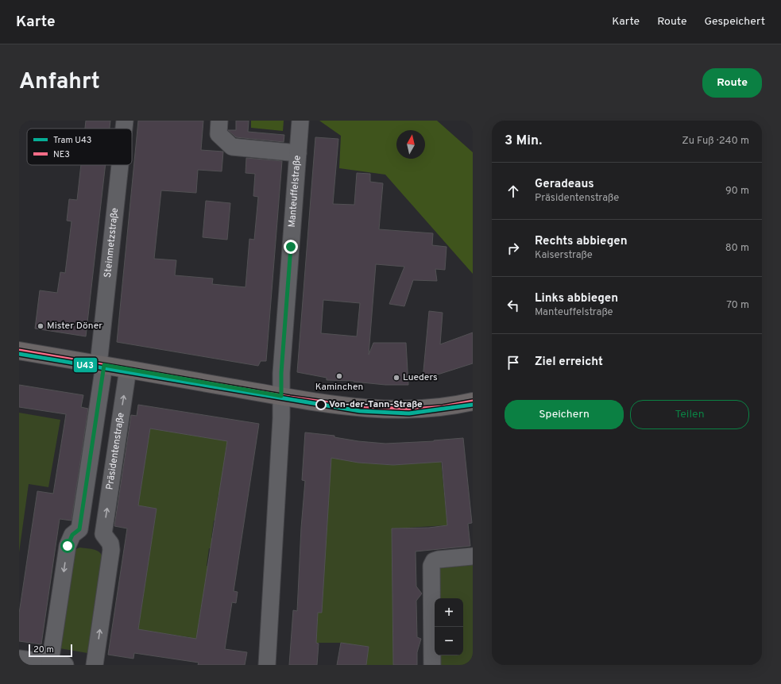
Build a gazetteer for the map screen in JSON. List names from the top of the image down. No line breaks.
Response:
{"streets":{"street":["Manteuffelstraße","Steinmetzstraße","Präsidentenstraße"]},"places":["Mister Döner","Kaminchen","Lueders","Von-der-Tann-Straße"],"lines":["transit line NE3","tram line U43"],"legend":["Tram U43","NE3"],"scale_bar":"20 m","north":"top","page":{"header":"Karte","nav":["Karte","Route","Gespeichert"],"title":"Anfahrt","buttons":["Route",["Speichern","Teilen"]],"heading":["3 Min.","Zu Fuß · 240 m"],"list":[["Geradeaus","Präsidentenstraße","90 m"],["Rechts abbiegen","Kaiserstraße","80 m"],["Links abbiegen","Manteuffelstraße","70 m"],"Ziel erreicht"],"map_buttons":["+","−"],"scale":"20 m"}}
